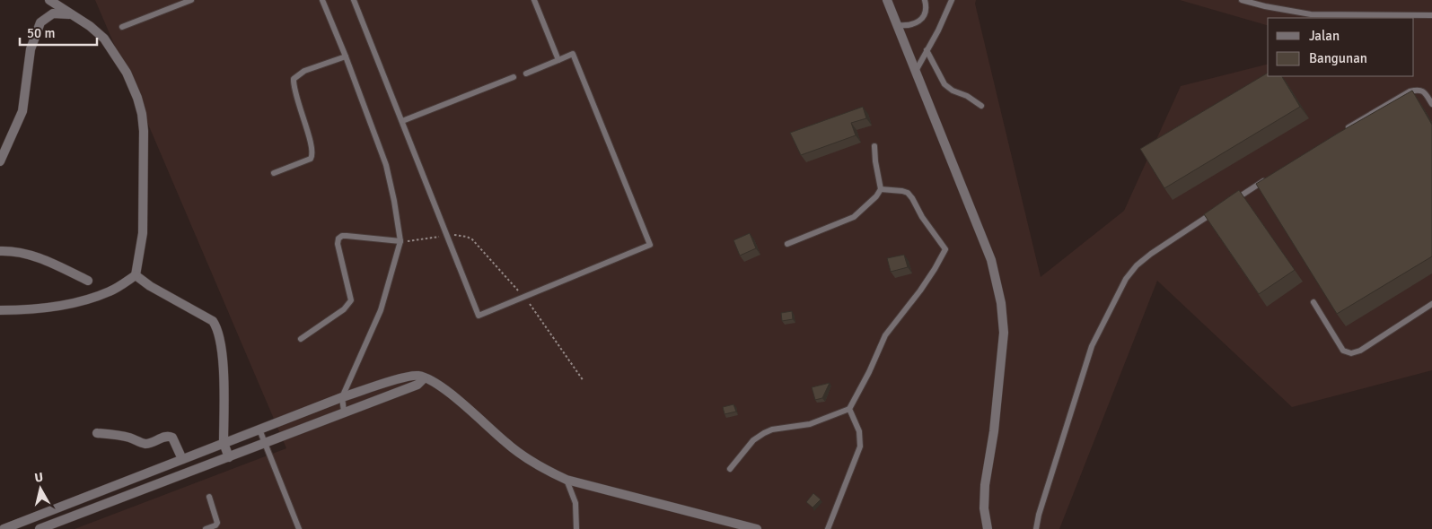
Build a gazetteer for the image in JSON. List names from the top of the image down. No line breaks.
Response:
{"legend":["Jalan","Bangunan"],"scale_bar":"50 m","north":"top"}
